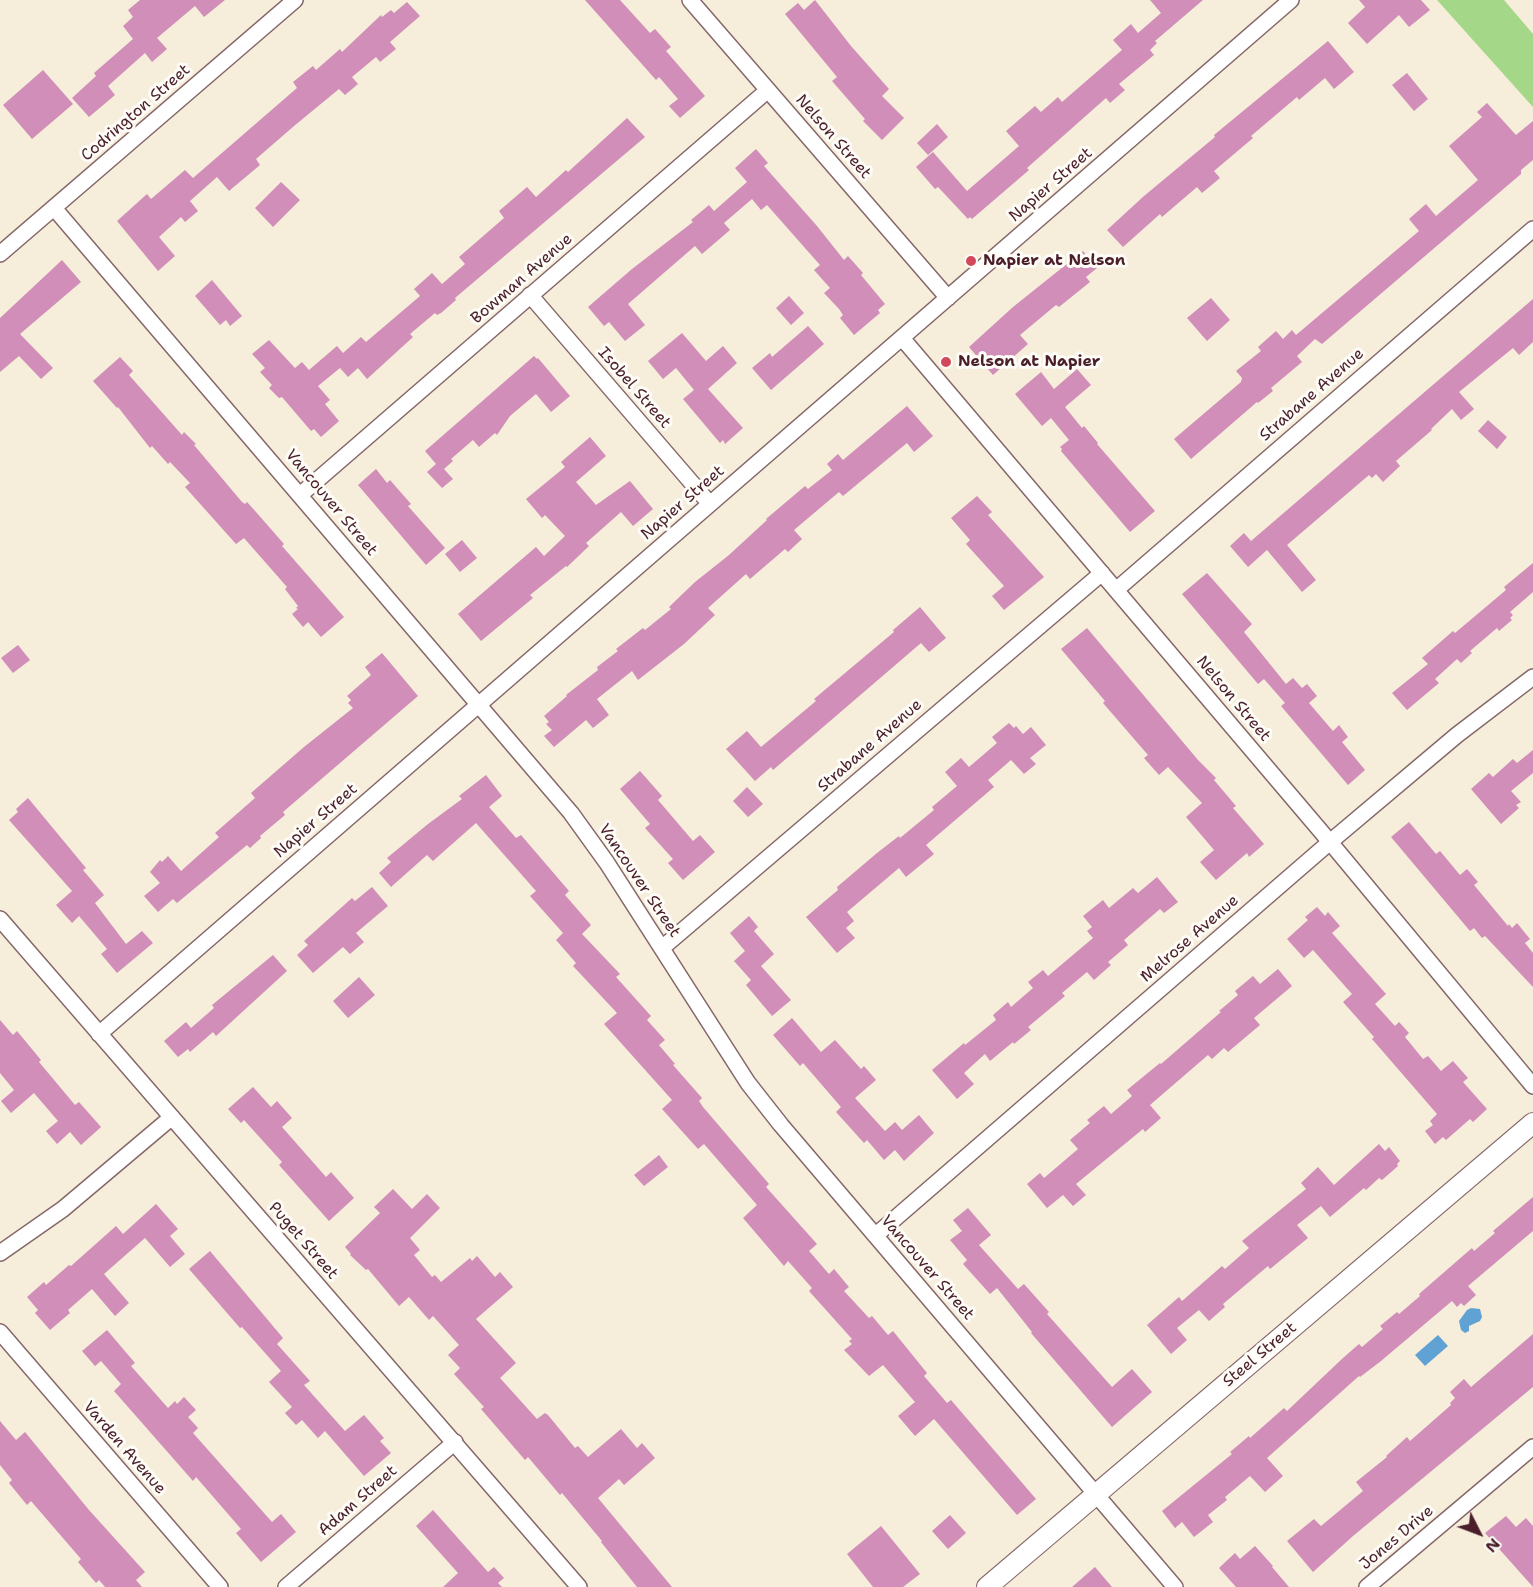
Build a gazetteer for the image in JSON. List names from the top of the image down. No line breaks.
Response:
{"streets":{"street":["Codrington Street","Nelson Street","Napier Street","Bowman Avenue","Isobel Street","Strabane Avenue","Vancouver Street","Melrose Avenue","Puget Street","Steel Street","Varden Avenue","Adam Street","Jones Drive"]},"crossings":[["Codrington Street","Vancouver Street"],["Nelson Street","Napier Street"],["Nelson Street","Bowman Avenue"],["Nelson Street","Strabane Avenue"],["Nelson Street","Melrose Avenue"],["Napier Street","Isobel Street"],["Napier Street","Vancouver Street"],["Napier Street","Puget Street"],["Bowman Avenue","Isobel Street"],["Bowman Avenue","Vancouver Street"],["Strabane Avenue","Vancouver Street"],["Vancouver Street","Melrose Avenue"],["Vancouver Street","Steel Street"],["Puget Street","Adam Street"]],"places":["Napier at Nelson","Nelson at Napier"],"north":"bottom right"}
